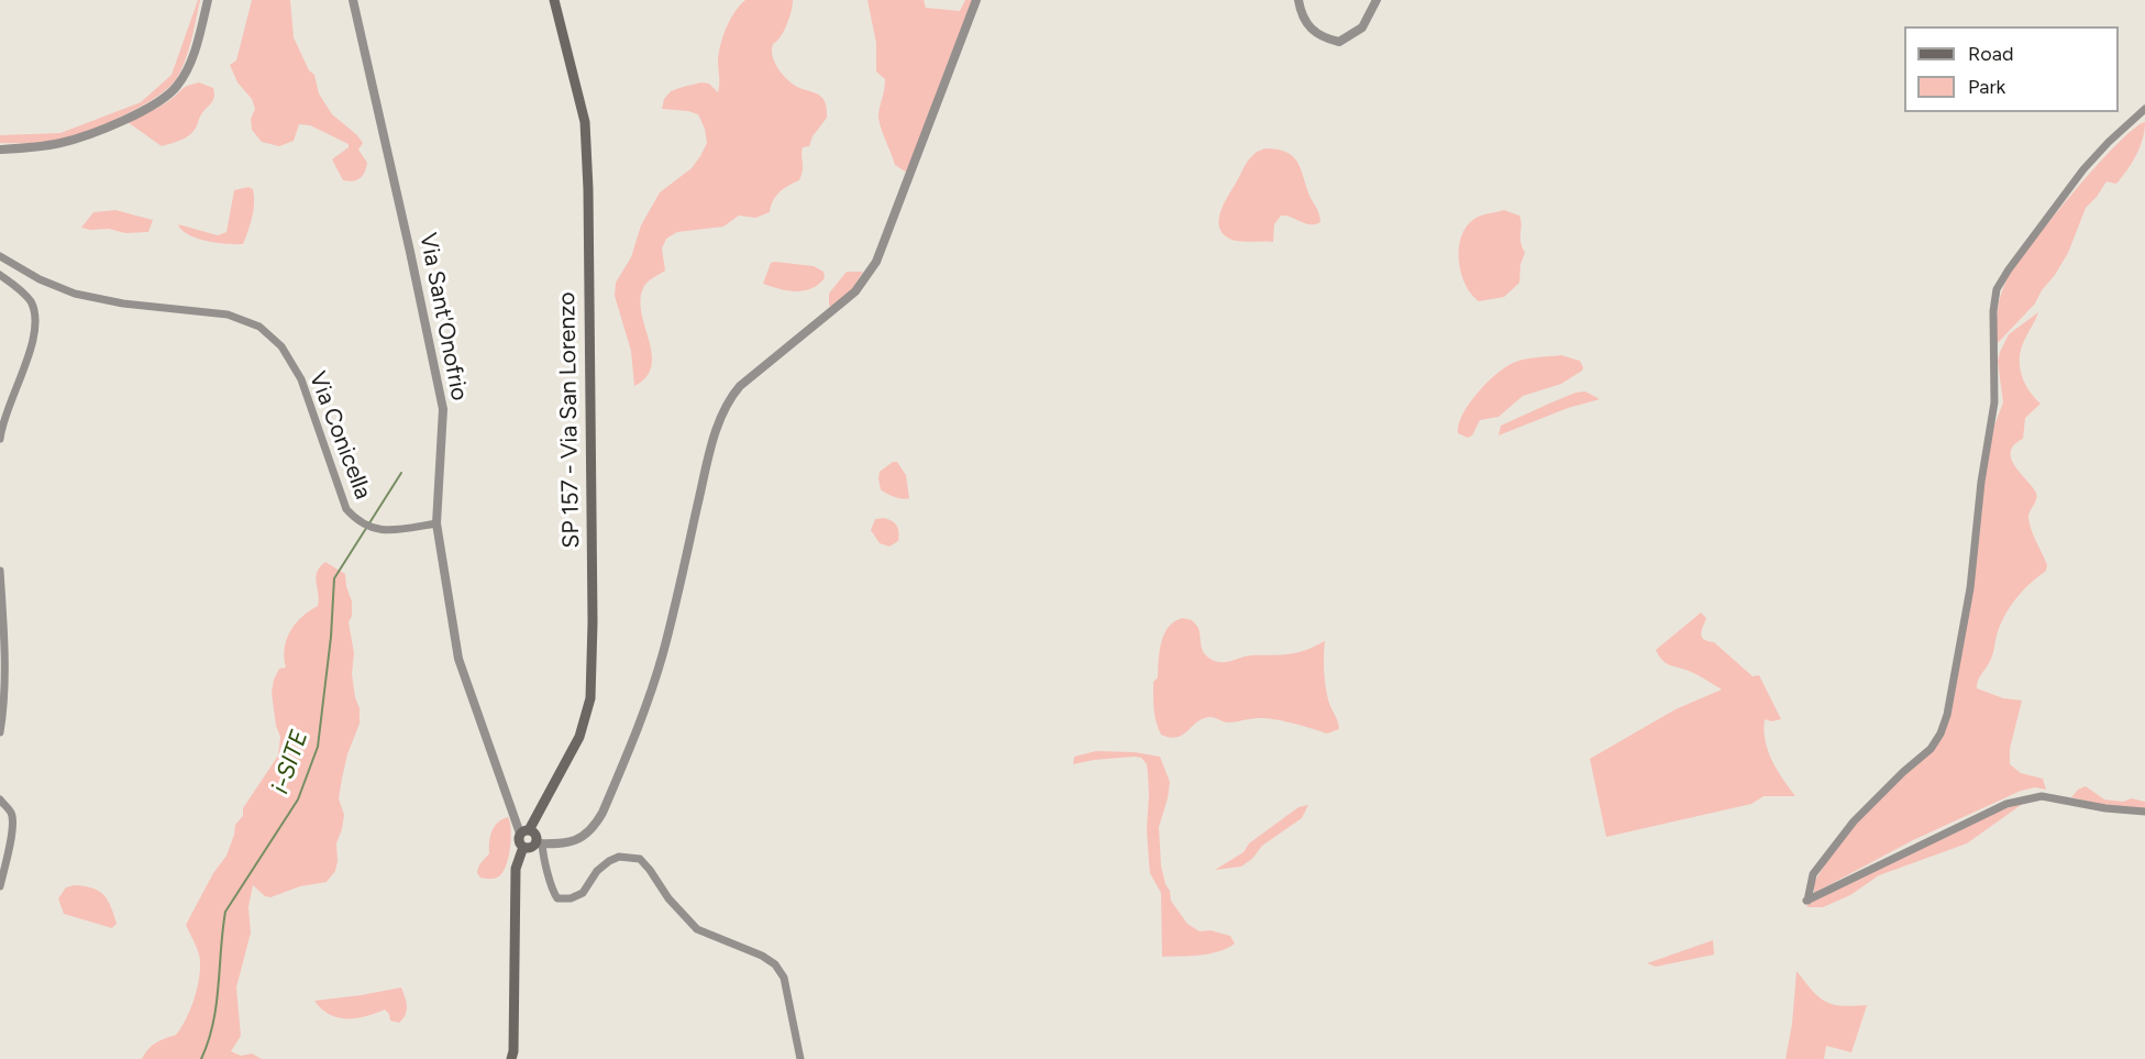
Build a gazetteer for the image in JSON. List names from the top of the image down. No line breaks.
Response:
{"streets":{"main road":["SP 157 - Via San Lorenzo"],"street":["Via Sant'Onofrio","Via Conicella"]},"crossings":[["Via Sant'Onofrio","SP 157 - Via San Lorenzo"],["Via Sant'Onofrio","Via Conicella"]],"water":["i-SITE"],"legend":["Road","Park"]}
